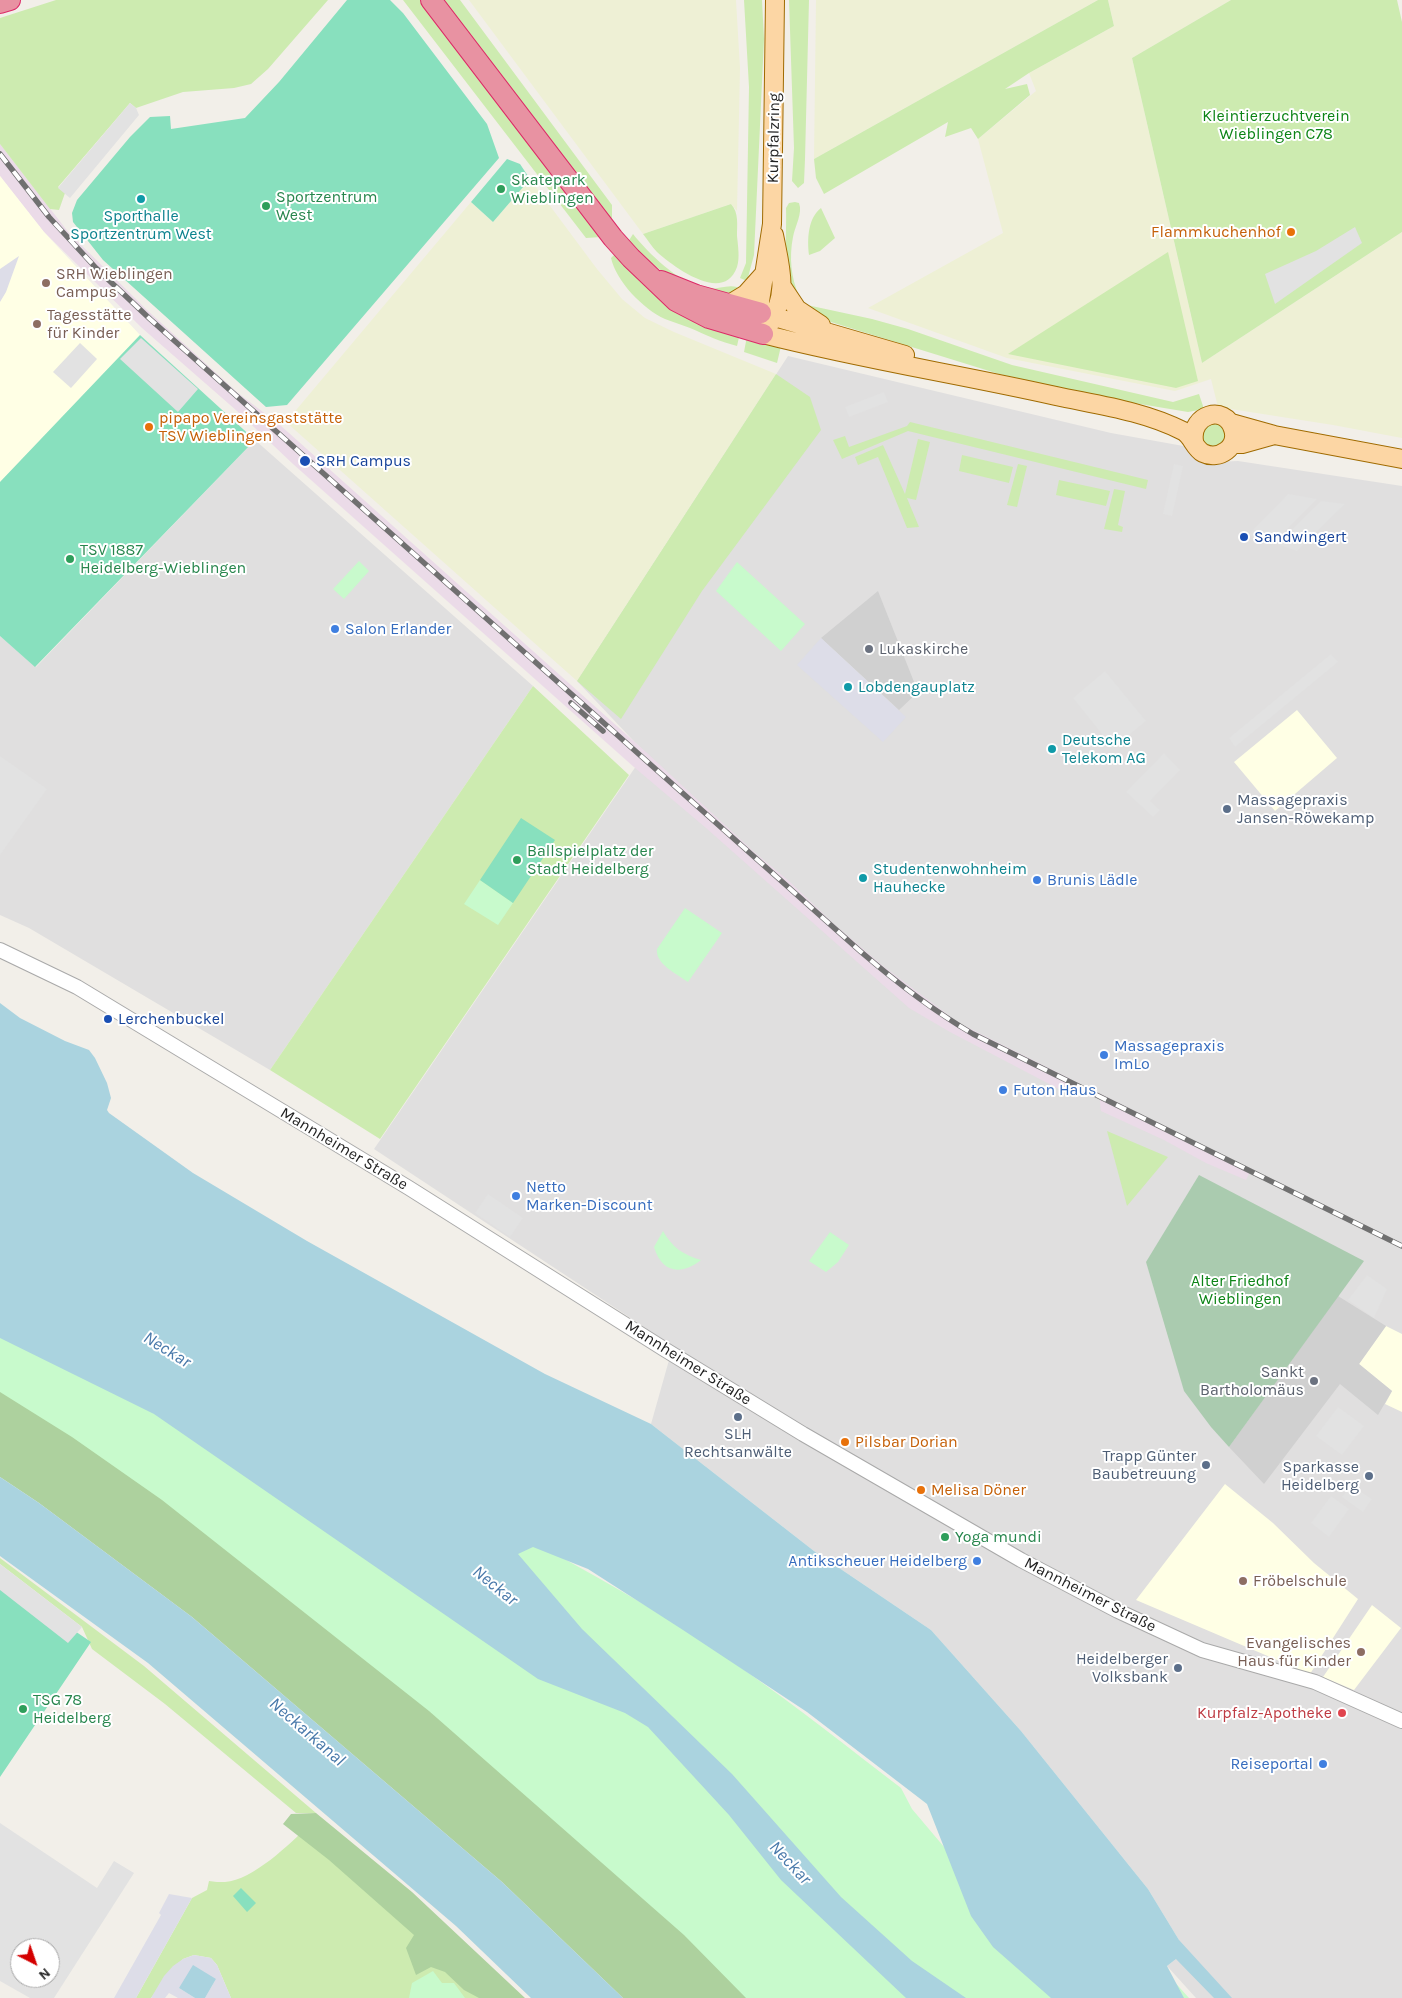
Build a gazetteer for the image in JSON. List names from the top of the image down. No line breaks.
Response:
{"streets":{"main road":["Kurpfalzring"],"street":["Mannheimer Straße"]},"water":["Neckar","Neckarkanal"],"parks":["Kleintierzuchtverein Wieblingen C78","Alter Friedhof Wieblingen"],"places":["Skatepark Wieblingen","Sporthalle Sportzentrum West","Sportzentrum West","Flammkuchenhof","SRH Wieblingen Campus","Tagesstätte für Kinder","pipapo Vereinsgaststätte TSV Wieblingen","SRH Campus","Sandwingert","TSV 1887 Heidelberg-Wieblingen","Salon Erlander","Lukaskirche","Lobdengauplatz","Deutsche Telekom AG","Massagepraxis Jansen-Röwekamp","Ballspielplatz der Stadt Heidelberg","Studentenwohnheim Hauhecke","Brunis Lädle","Lerchenbuckel","Massagepraxis ImLo","Futon Haus","Netto Marken-Discount","Sankt Bartholomäus","SLH Rechtsanwälte","Pilsbar Dorian","Trapp Günter Baubetreuung","Sparkasse Heidelberg","Melisa Döner","Yoga mundi","Antikscheuer Heidelberg","Fröbelschule","Evangelisches Haus für Kinder","Heidelberger Volksbank","TSG 78 Heidelberg","Kurpfalz-Apotheke","Reiseportal"],"north":"bottom right"}
